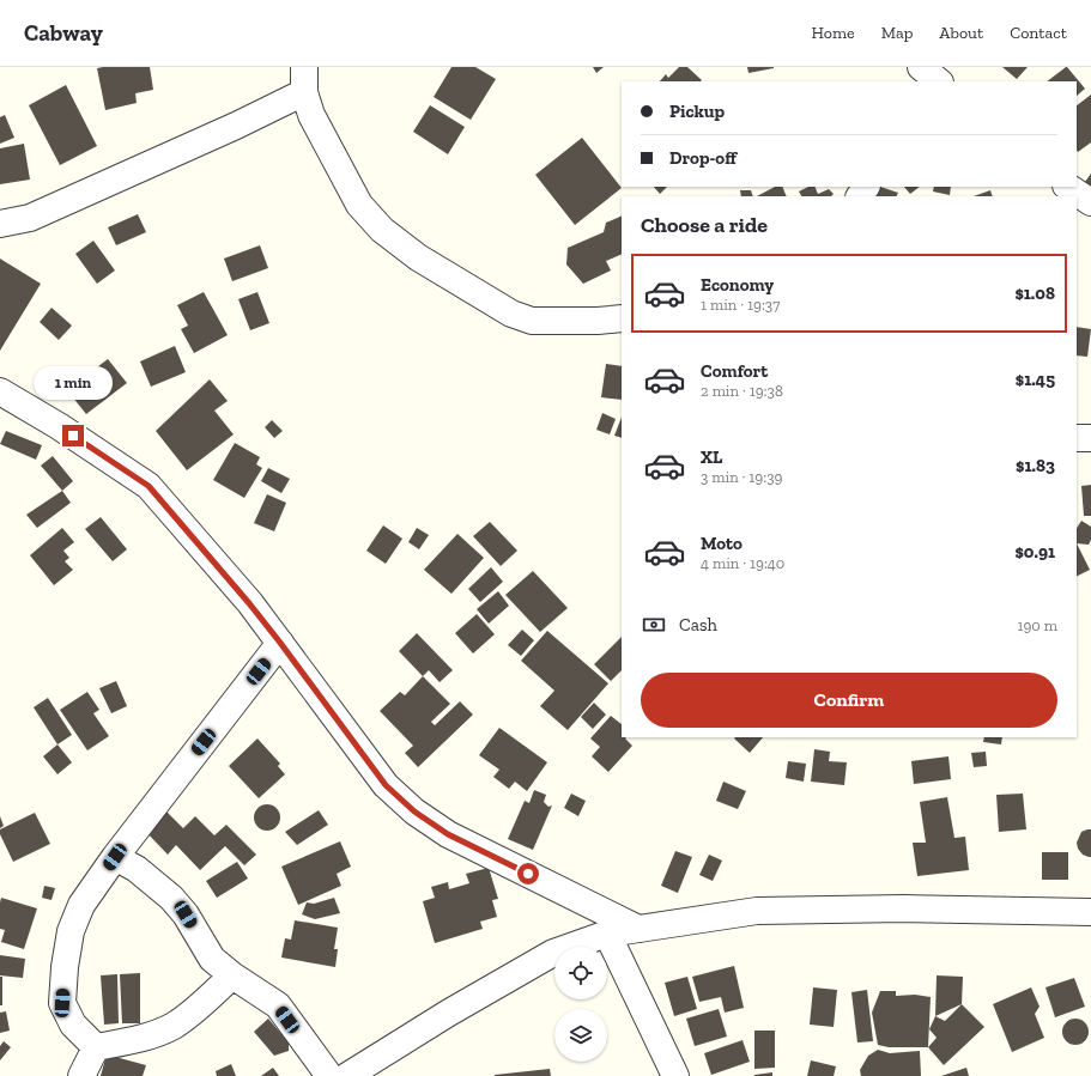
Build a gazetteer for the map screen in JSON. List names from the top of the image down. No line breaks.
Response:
{"page":{"header":"Cabway","nav":["Home","Map","About","Contact"],"banner":["Pickup","Drop-off"],"heading":"Choose a ride","list":[{"name":"Economy","note":"1 min · 19:37","value":"$1.08"},{"name":"Comfort","note":"2 min · 19:38","value":"$1.45"},{"name":"XL","note":"3 min · 19:39","value":"$1.83"},{"name":"Moto","note":"4 min · 19:40","value":"$0.91"}],"bubble":"1 min","pay":["Cash","190 m"],"buttons":"Confirm"}}
